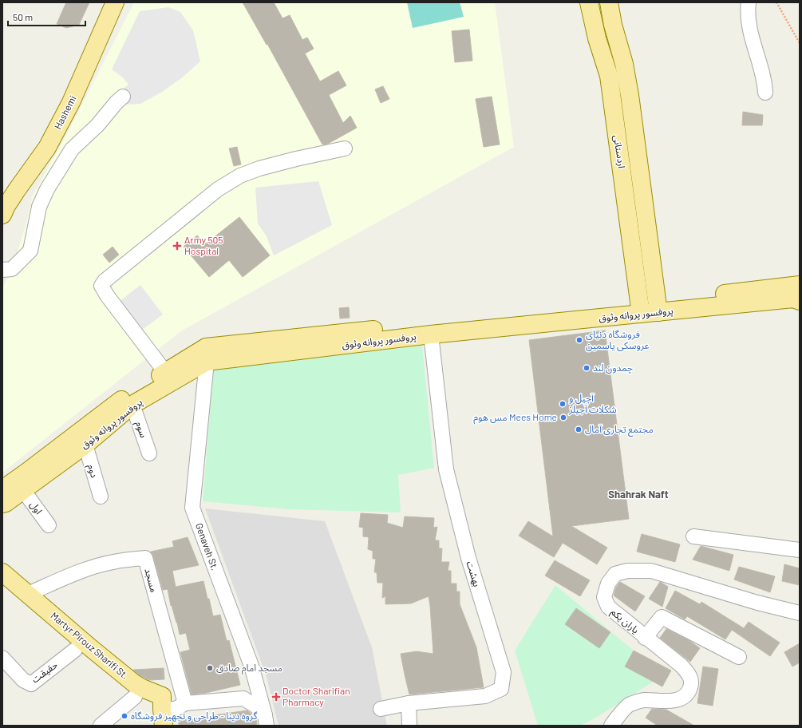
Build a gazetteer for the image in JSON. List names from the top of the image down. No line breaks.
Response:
{"streets":{"main road":["Hashemi","اردستانی","پروفسور پروانه وثوق","Martyr Pirouz Sharifi St."],"street":["سوم","دوم","اول","Genaveh St.","بهشت","مسجد","یاران یکم","حقیقت"]},"crossings":[["اردستانی","پروفسور پروانه وثوق"],["پروفسور پروانه وثوق","سوم"],["پروفسور پروانه وثوق","دوم"],["پروفسور پروانه وثوق","اول"],["پروفسور پروانه وثوق","Genaveh St."],["پروفسور پروانه وثوق","بهشت"],["مسجد","Martyr Pirouz Sharifi St."],["Martyr Pirouz Sharifi St.","حقیقت"]],"districts":["Shahrak Naft"],"places":{"health":["Army 505 Hospital","Doctor Sharifian Pharmacy"],"other":["فروشگاه دنیای عروسکی یاسمین","چمدون لند","آجیل و شکلات آجیلز","مس هوم Mees Home","مجتمع تجاری آمال","مسجد امام صادق","گروه دینا - طراحی و تجهیز فروشگاه"]},"scale_bar":"50 m"}
